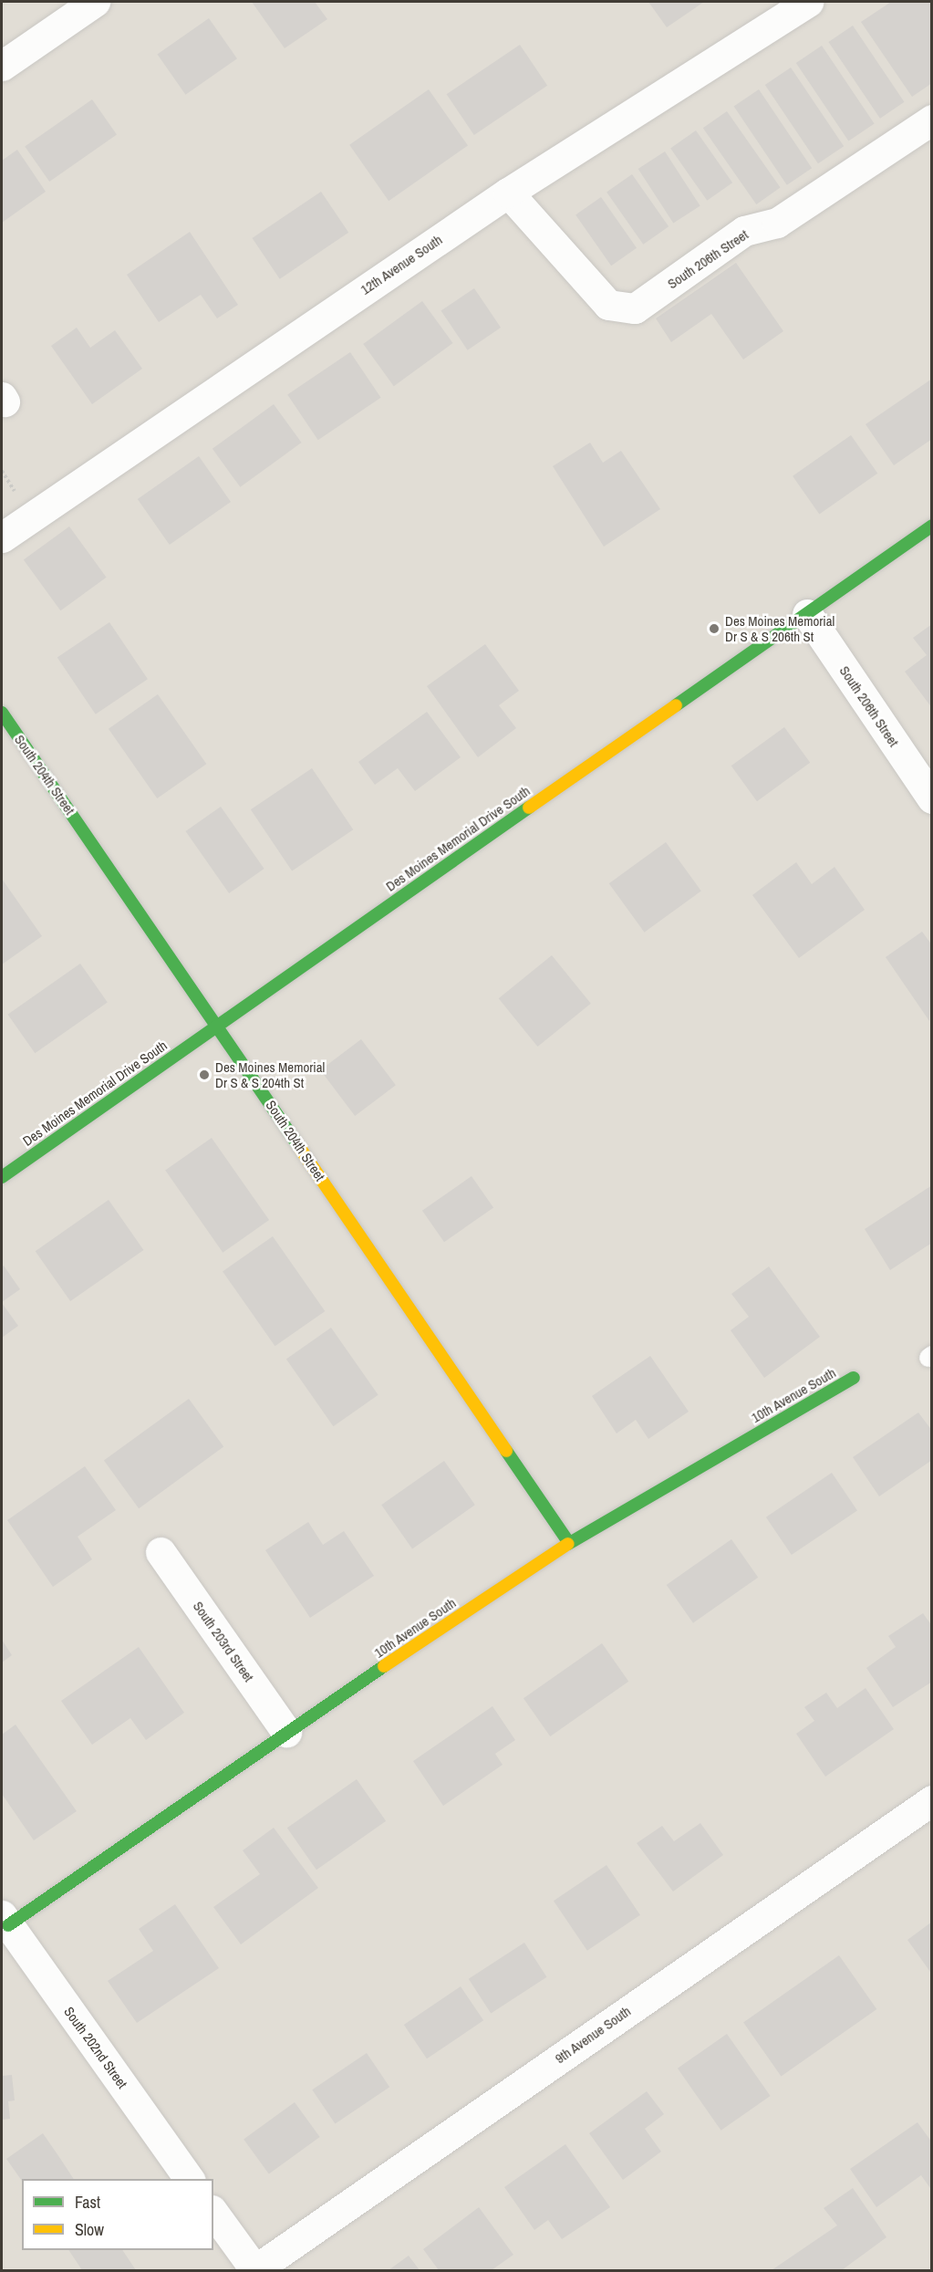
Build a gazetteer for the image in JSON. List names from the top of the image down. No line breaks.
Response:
{"streets":{"street":["South 206th Street","12th Avenue South","South 204th Street","Des Moines Memorial Drive South","10th Avenue South","South 203rd Street","9th Avenue South","South 202nd Street"]},"crossings":[["South 206th Street","12th Avenue South"],["South 206th Street","Des Moines Memorial Drive South"],["South 204th Street","Des Moines Memorial Drive South"],["South 204th Street","10th Avenue South"],["10th Avenue South","South 203rd Street"],["10th Avenue South","South 202nd Street"]],"places":["Des Moines Memorial Dr S & S 206th St","Des Moines Memorial Dr S & S 204th St"],"legend":["Fast","Slow"]}
